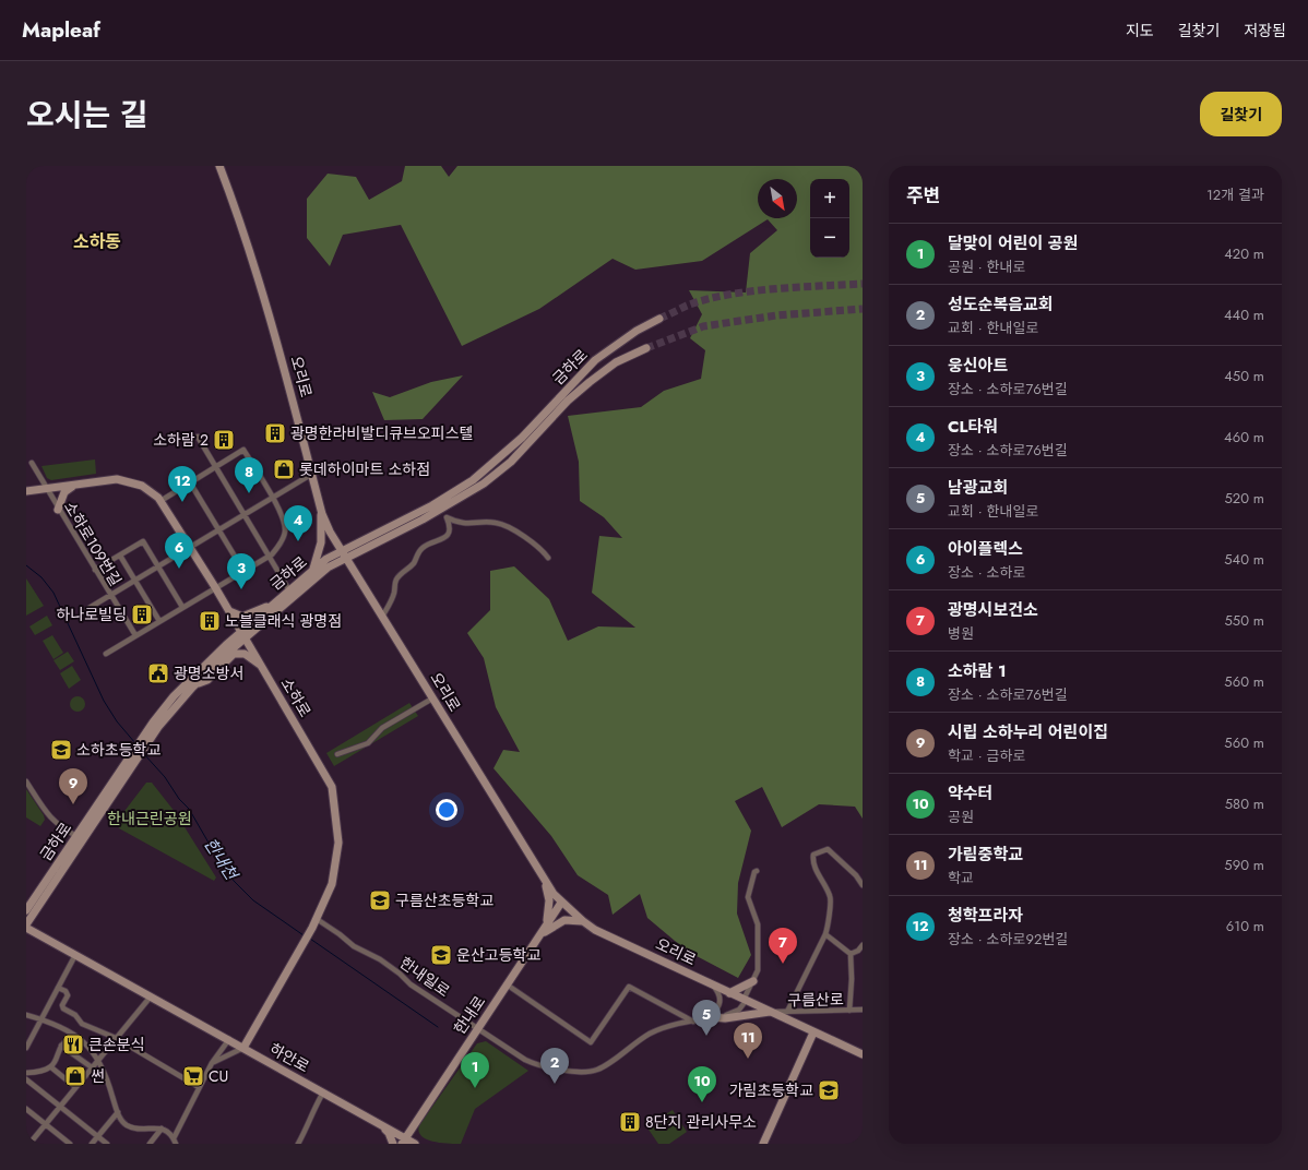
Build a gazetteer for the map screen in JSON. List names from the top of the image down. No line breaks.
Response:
{"streets":{"main road":["금하로","오리로","소하로","한내로","하안로"],"street":["소하로109번길","한내일로","구름산로"]},"crossings":[["금하로","오리로"],["금하로","소하로"],["금하로","하안로"],["오리로","한내일로"],["오리로","구름산로"],["오리로","한내로"],["소하로109번길","소하로"],["소하로","한내일로"],["소하로","하안로"],["한내일로","한내로"],["한내로","하안로"]],"districts":["소하동"],"water":["한내천"],"parks":["한내근린공원"],"places":{"building":["광명한라비발디큐브오피스텔","소하람 2","하나로빌딩","노블클래식 광명점","8단지 관리사무소"],"shop":["롯데하이마트 소하점","썬"],"public building":["광명소방서"],"school or university":["소하초등학교","구름산초등학교","운산고등학교","가림초등학교"],"restaurant":["큰손분식"],"supermarket":["CU"]},"north":"bottom right","page":{"header":"Mapleaf","nav":["지도","길찾기","저장됨"],"title":"오시는 길","buttons":"길찾기","heading":["주변","12개 결과"],"map_buttons":["+","−"],"list":[{"mark":"1","name":"달맞이 어린이 공원","note":"공원 · 한내로","value":"420 m"},{"mark":"2","name":"성도순복음교회","note":"교회 · 한내일로","value":"440 m"},{"mark":"3","name":"웅신아트","note":"장소 · 소하로76번길","value":"450 m"},{"mark":"4","name":"CL타워","note":"장소 · 소하로76번길","value":"460 m"},{"mark":"5","name":"남광교회","note":"교회 · 한내일로","value":"520 m"},{"mark":"6","name":"아이플렉스","note":"장소 · 소하로","value":"540 m"},{"mark":"7","name":"광명시보건소","note":"병원","value":"550 m"},{"mark":"8","name":"소하람 1","note":"장소 · 소하로76번길","value":"560 m"},{"mark":"9","name":"시립 소하누리 어린이집","note":"학교 · 금하로","value":"560 m"},{"mark":"10","name":"약수터","note":"공원","value":"580 m"},{"mark":"11","name":"가림중학교","note":"학교","value":"590 m"},{"mark":"12","name":"청학프라자","note":"장소 · 소하로92번길","value":"610 m"}],"pins":["8","12","4","6","3","9","7","5","11","2","1","10"]}}
